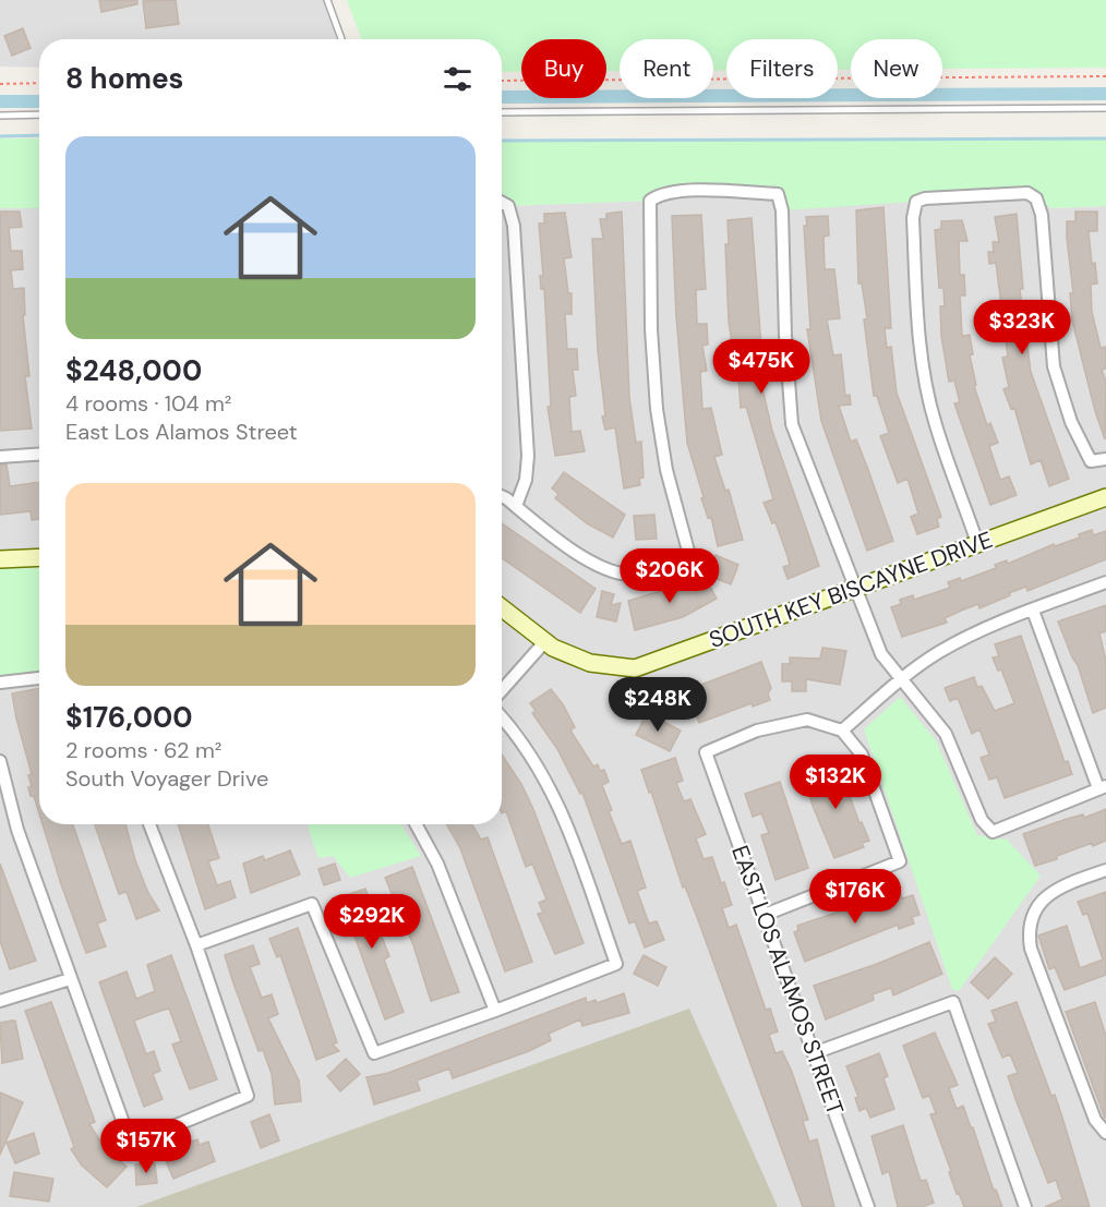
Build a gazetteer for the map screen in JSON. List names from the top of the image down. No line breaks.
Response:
{"streets":{"street":["SOUTH KEY BISCAYNE DRIVE","EAST LOS ALAMOS STREET"]},"page":{"chip":["Buy","Rent","Filters","New"],"heading":"8 homes","list":[{"name":"$248,000","note":"4 rooms · 104 m² · East Los Alamos Street"},{"name":"$176,000","note":"2 rooms · 62 m² · South Voyager Drive"}],"price":["$323K","$475K","$206K","$248K","$132K","$176K","$292K","$157K"]}}
